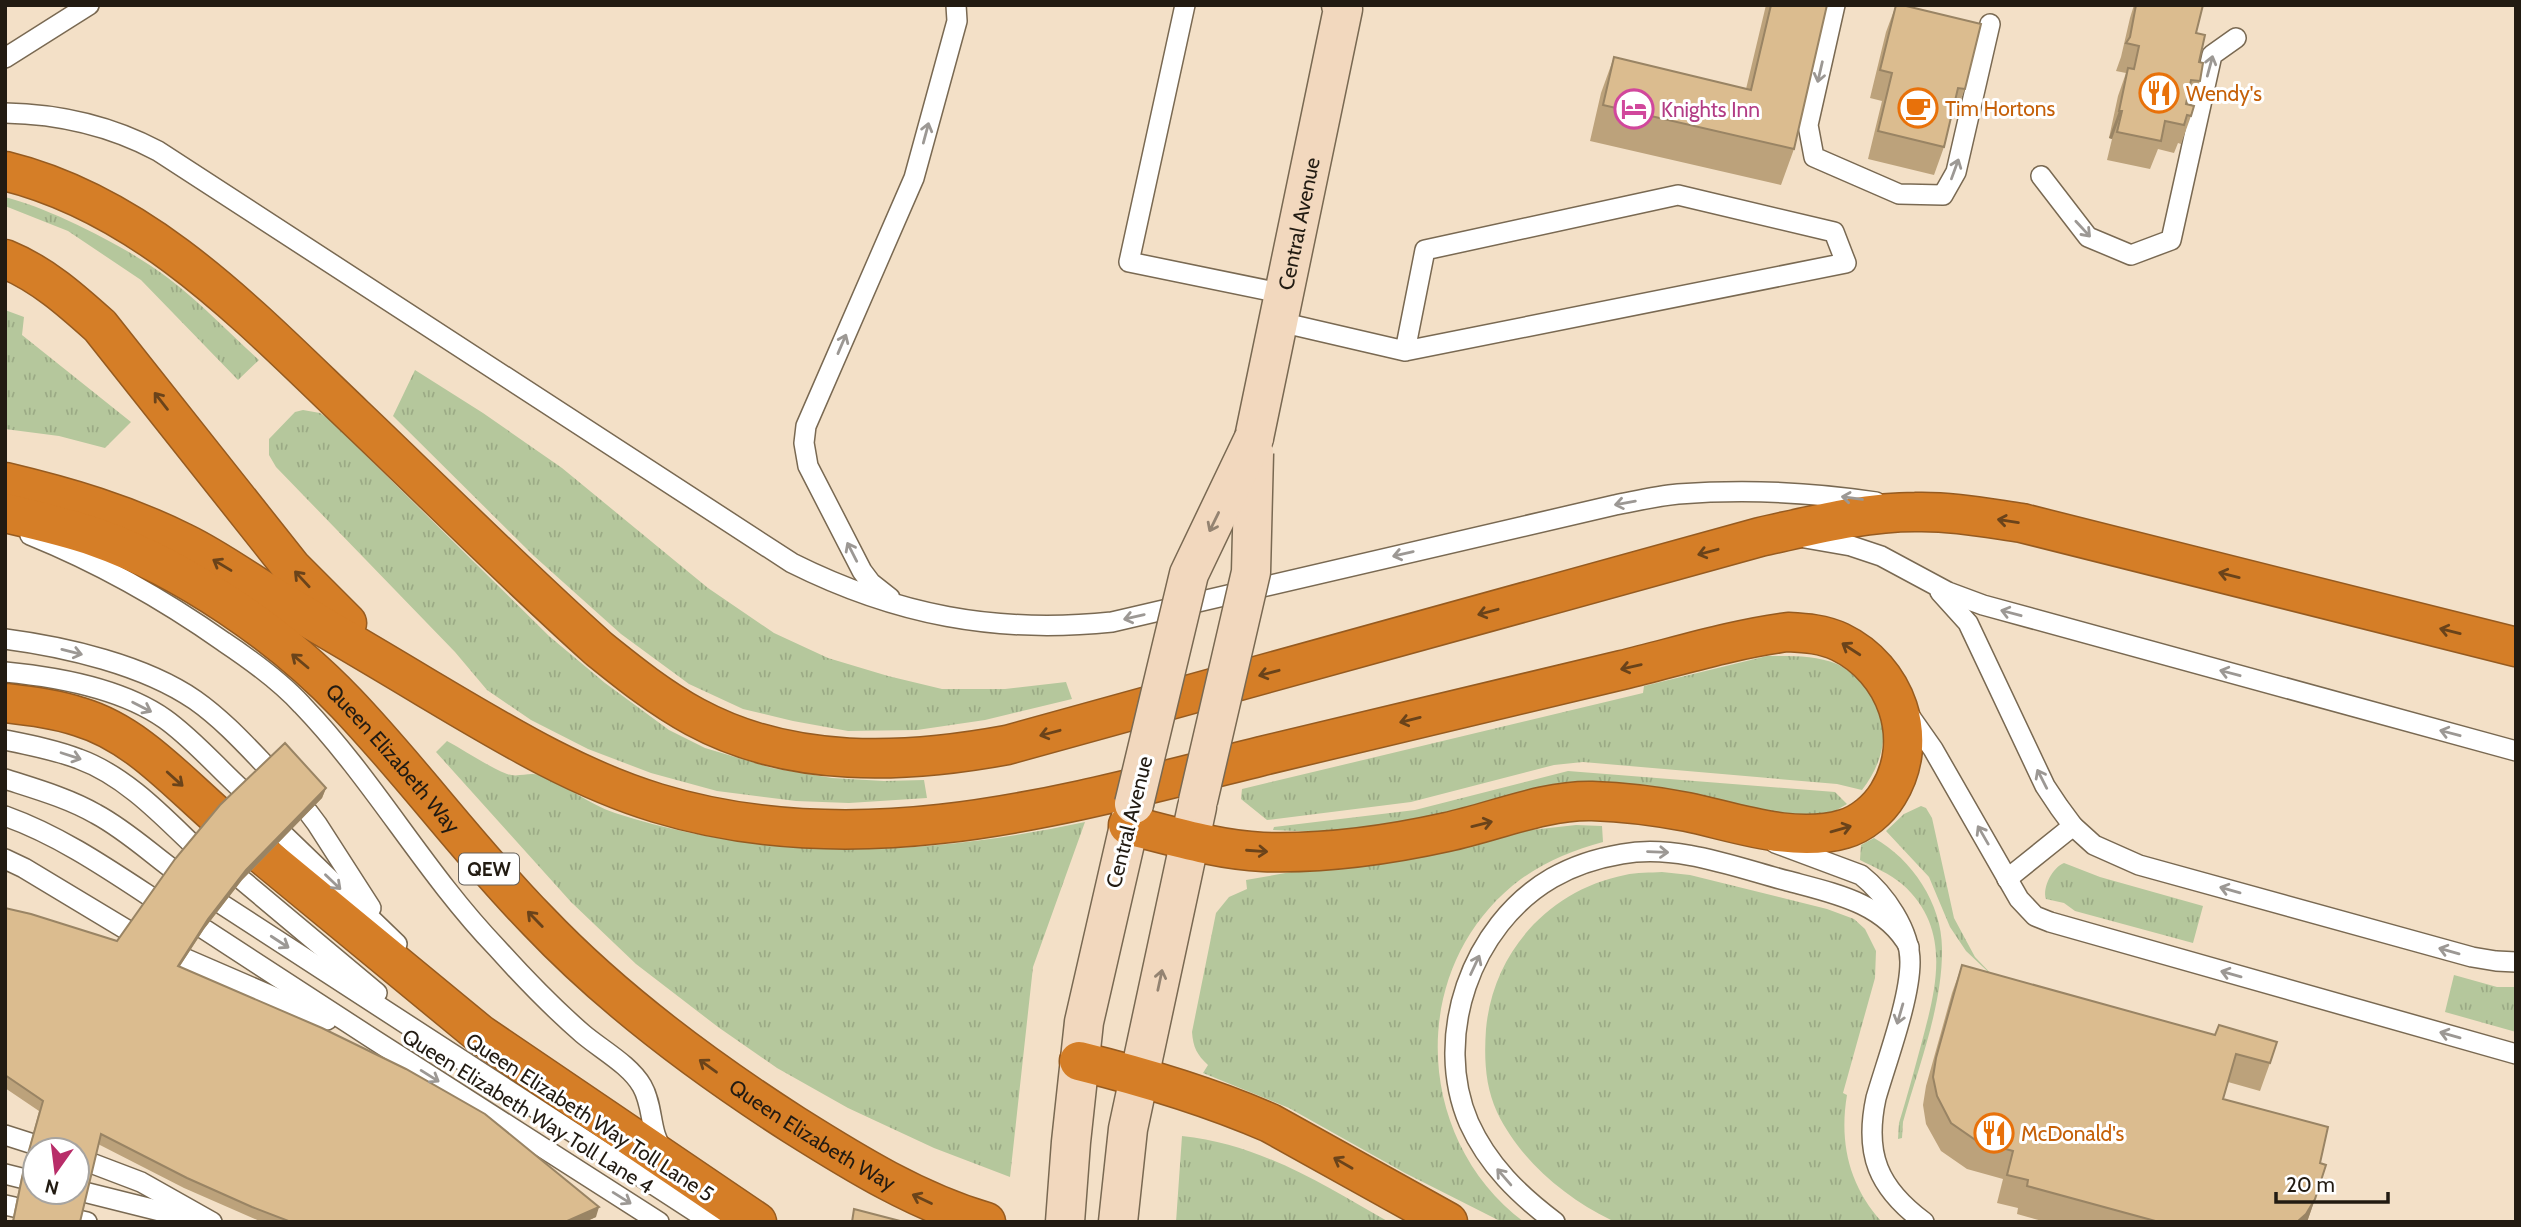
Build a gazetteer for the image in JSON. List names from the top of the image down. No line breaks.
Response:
{"streets":{"highway":["Queen Elizabeth Way","QEW"],"main road":["Central Avenue"],"lane":["Queen Elizabeth Way Toll Lane 4","Queen Elizabeth Way Toll Lane 5"]},"places":{"restaurant":["Wendy's","McDonald's"],"cafe":["Tim Hortons"],"hotel":["Knights Inn"]},"scale_bar":"20 m","north":"bottom"}
